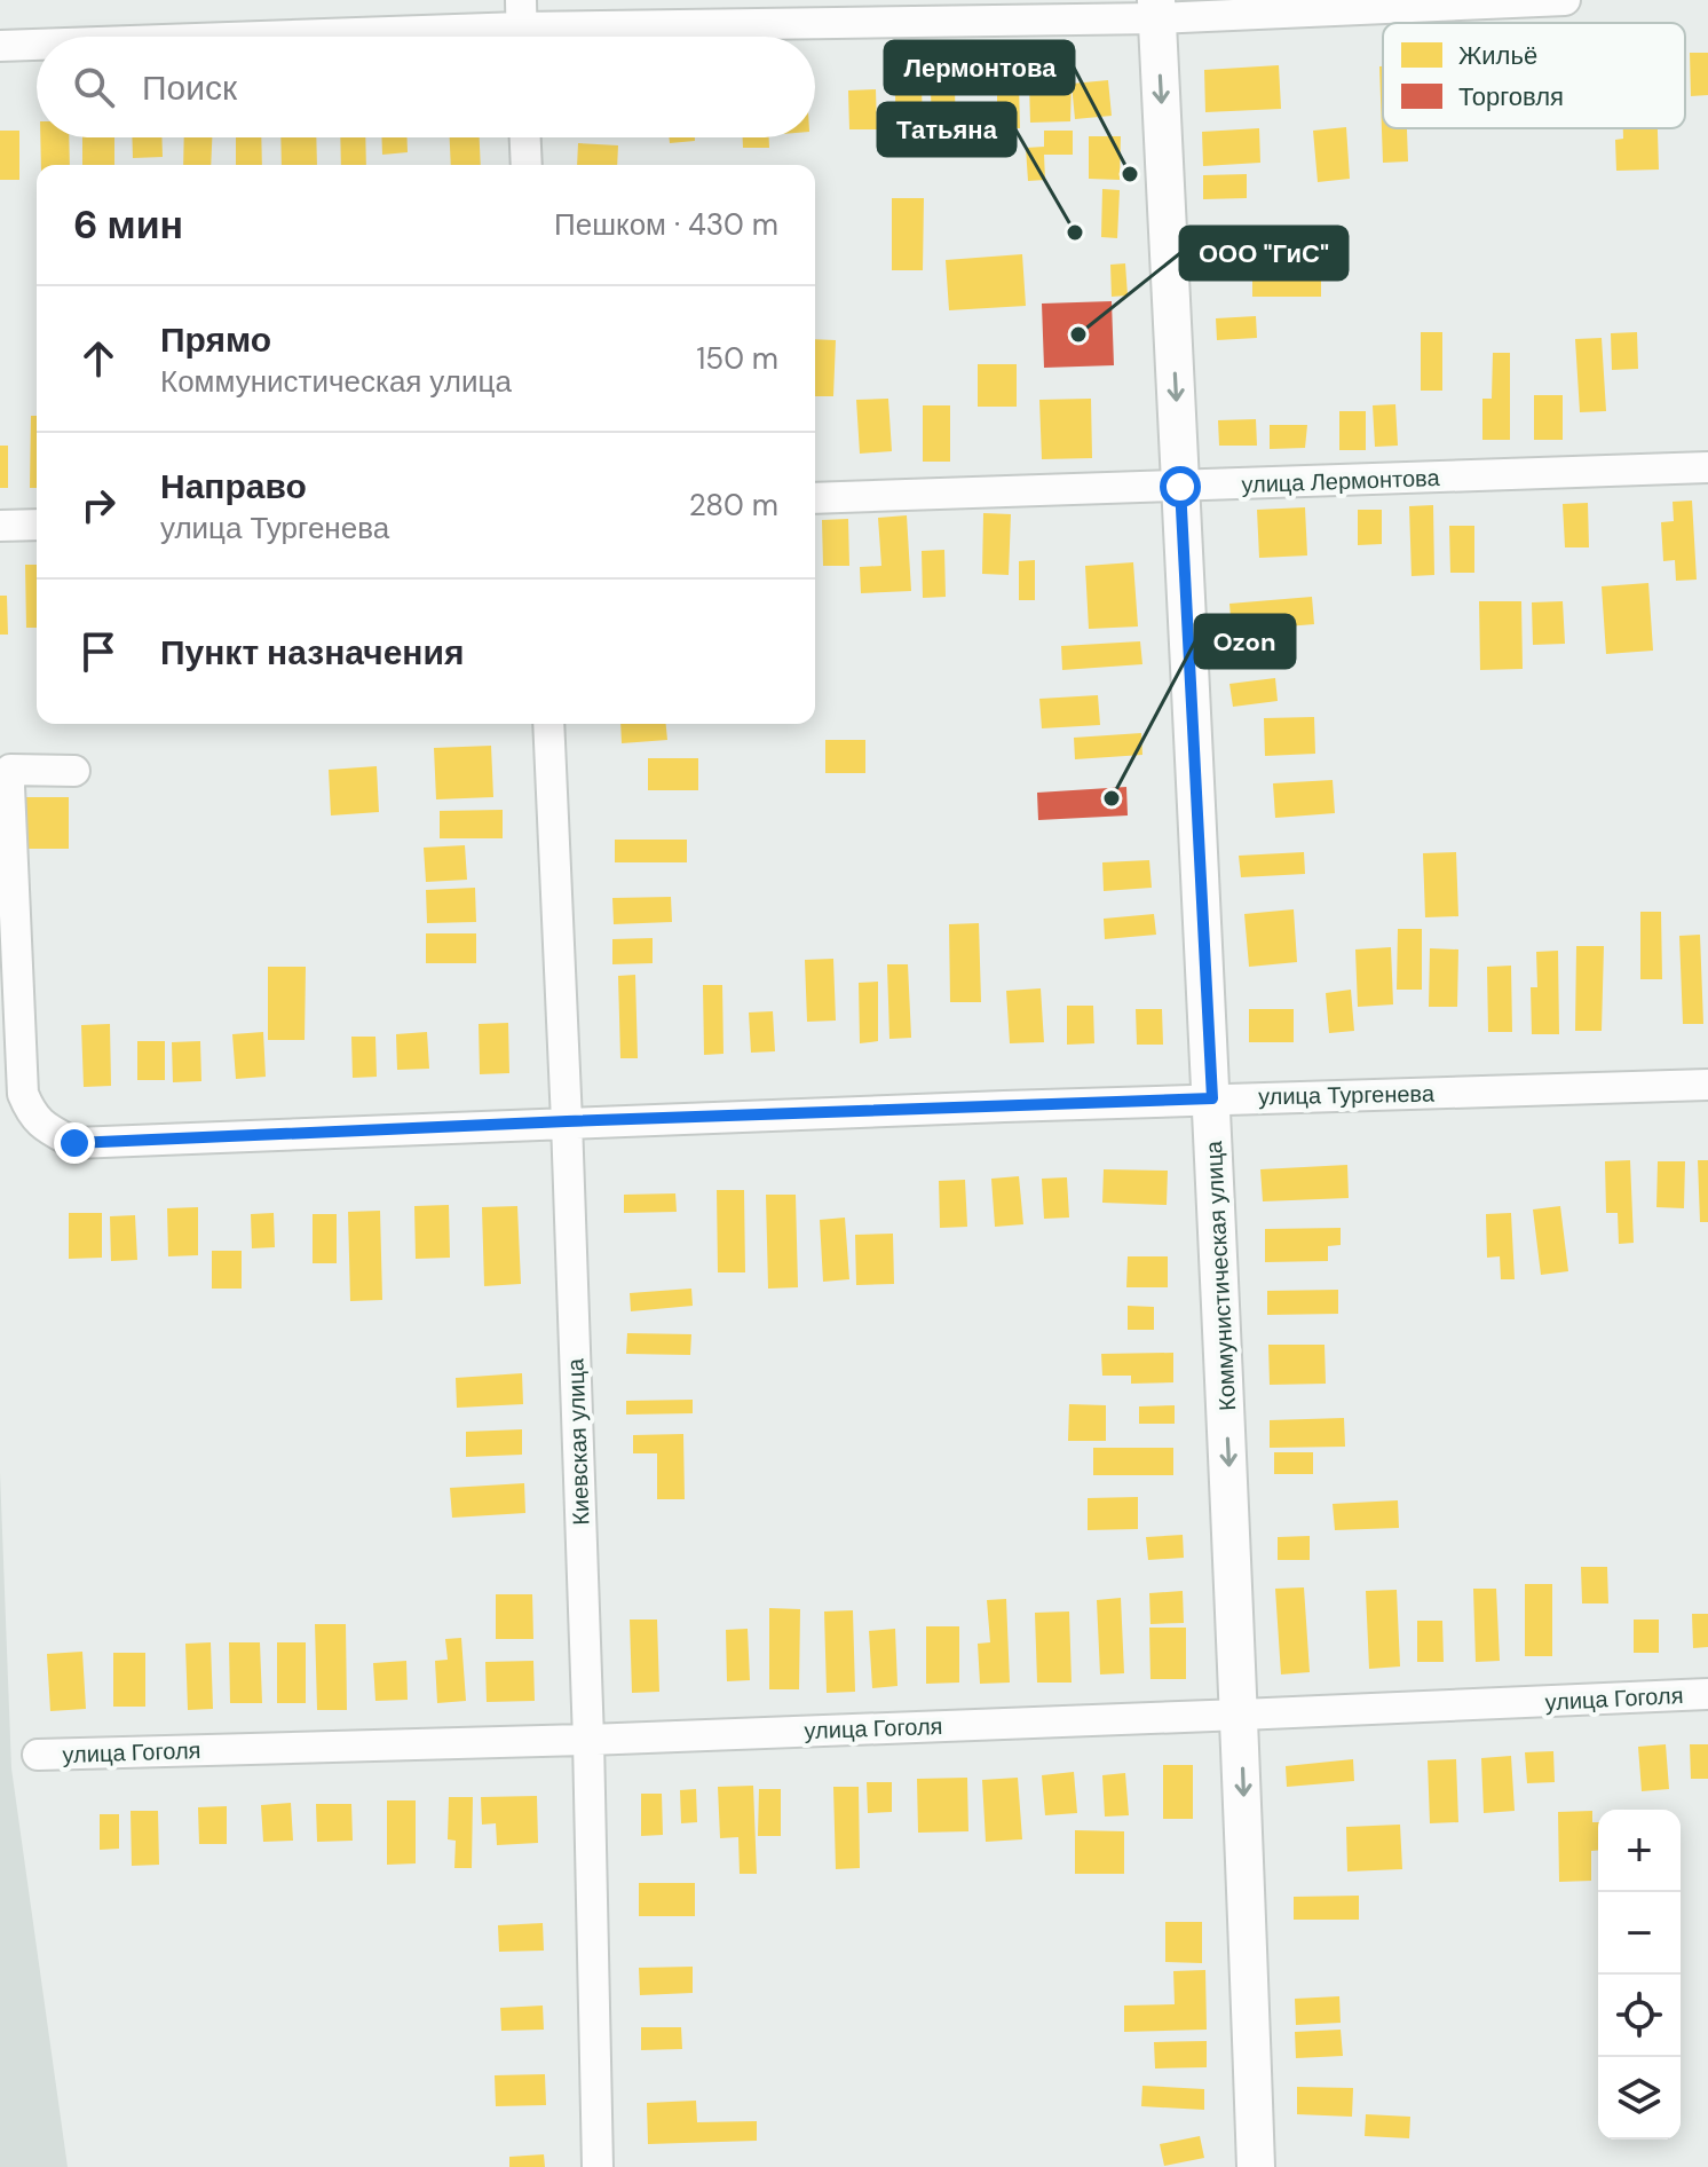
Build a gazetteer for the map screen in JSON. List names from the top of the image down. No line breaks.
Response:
{"streets":{"street":["улица Лермонтова","улица Тургенева","Коммунистическая улица","Киевская улица","улица Гоголя"]},"crossings":[["улица Лермонтова","Коммунистическая улица"],["улица Тургенева","Коммунистическая улица"],["улица Тургенева","Киевская улица"],["Коммунистическая улица","улица Гоголя"],["Киевская улица","улица Гоголя"]],"one_way":["Коммунистическая улица"],"places":["Лермонтова","Татьяна","ООО \"ГиС\"","Ozon"],"legend":["Жильё","Торговля"],"page":{"search":"Поиск","heading":["6 мин","Пешком · 430 m"],"list":[["Прямо","Коммунистическая улица","150 m"],["Направо","улица Тургенева","280 m"],"Пункт назначения"],"map_buttons":["+","−"]}}
